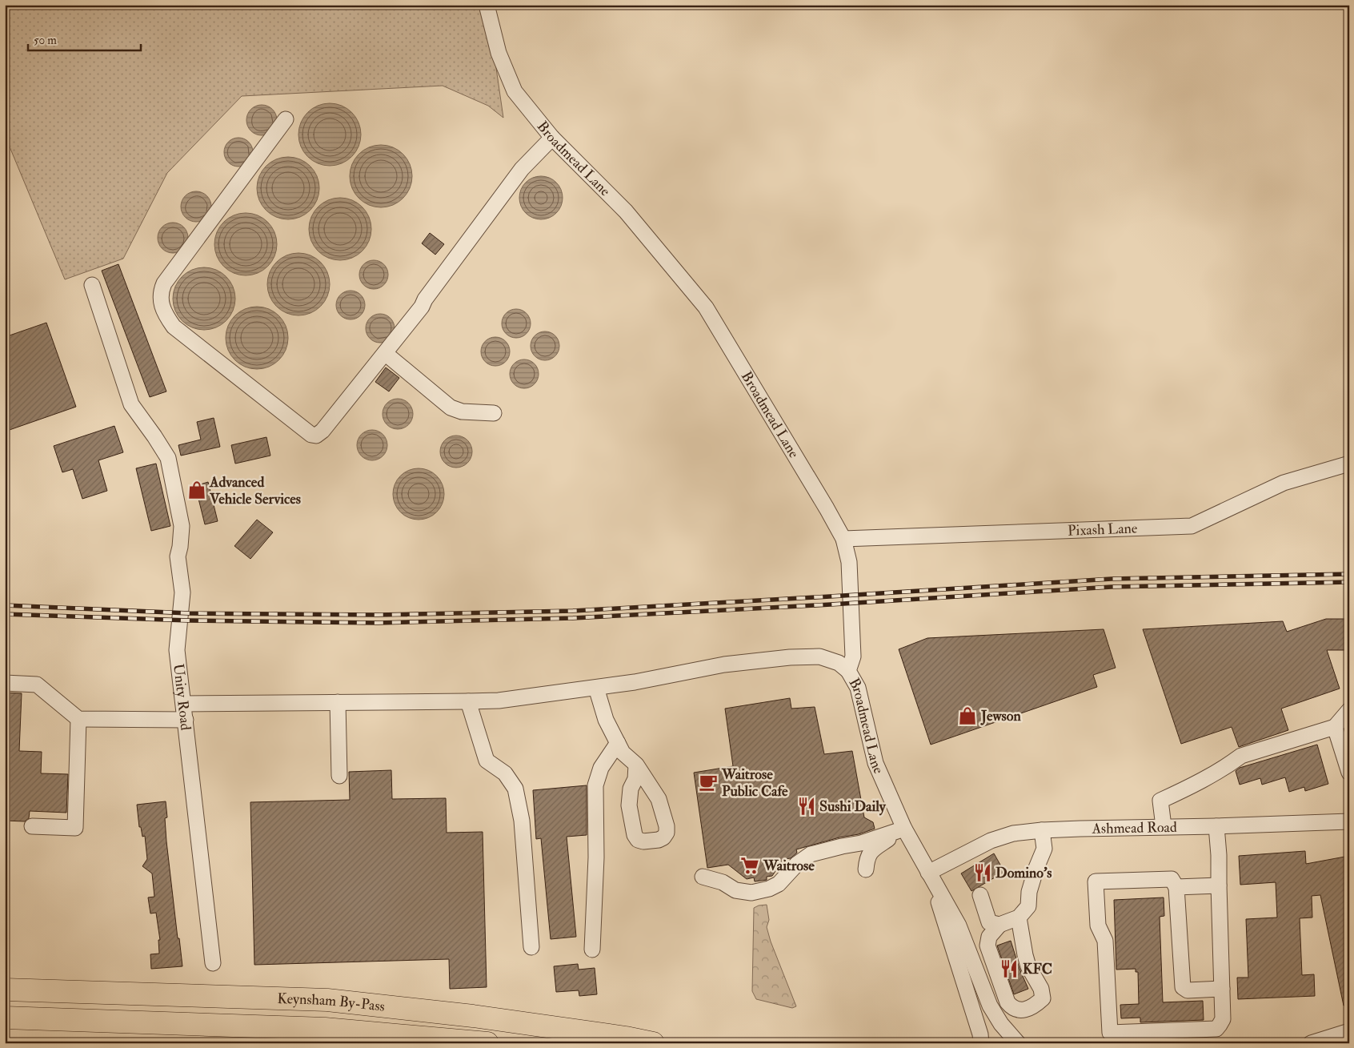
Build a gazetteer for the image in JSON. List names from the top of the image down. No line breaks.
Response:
{"streets":{"highway":["Keynsham By-Pass"],"street":["Broadmead Lane","Pixash Lane","Unity Road","Ashmead Road"]},"crossings":[["Broadmead Lane","Pixash Lane"],["Broadmead Lane","Ashmead Road"]],"places":{"shop":["Advanced Vehicle Services","Jewson"],"cafe":["Waitrose Public Cafe"],"restaurant":["Sushi Daily","Domino's","KFC"],"supermarket":["Waitrose"]},"scale_bar":"50 m"}
